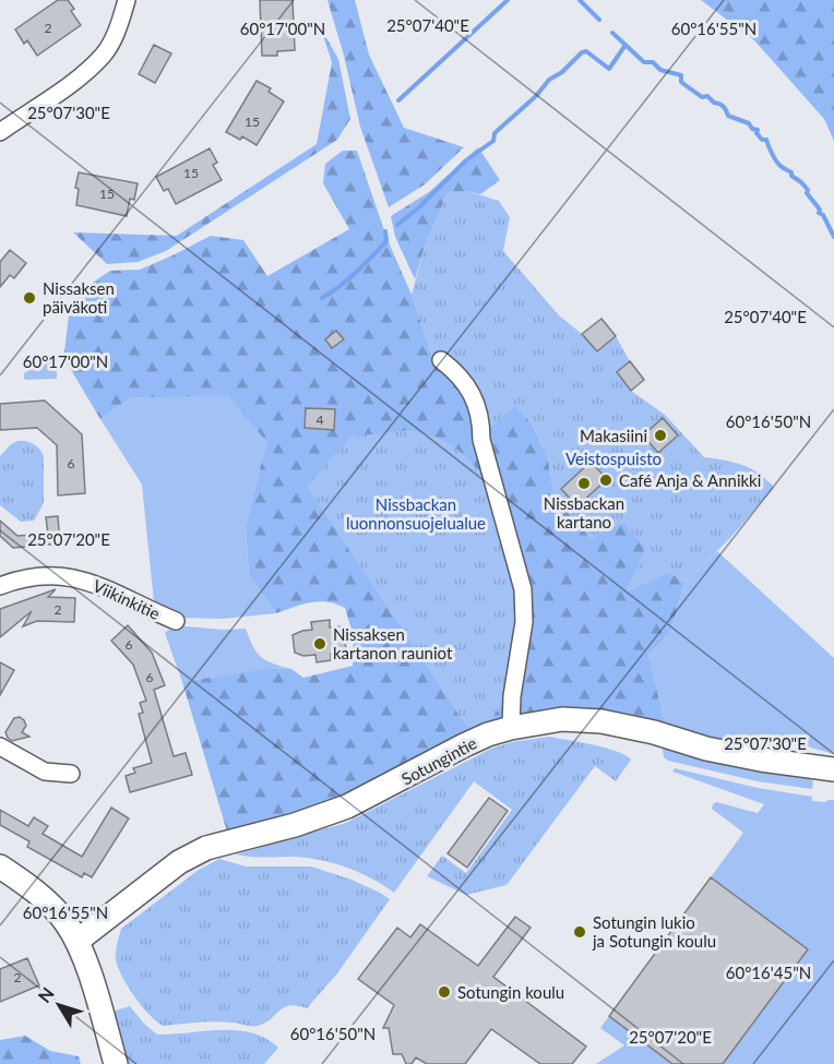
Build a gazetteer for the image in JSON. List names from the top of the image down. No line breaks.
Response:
{"streets":{"street":["Viikinkitie","Sotungintie"]},"parks":["Veistospuisto","Nissbackan luonnonsuojelualue"],"places":["Nissaksen päiväkoti","Makasiini","Café Anja & Annikki","Nissbackan kartano","Nissaksen kartanon rauniot","Sotungin lukio ja Sotungin koulu","Sotungin koulu"],"house_numbers":["2","15","15","15","4","6","2","6","6","2"],"north":"top left","coordinates":["25°07'40\"E","60°17'00\"N","60°16'55\"N","25°07'30\"E","60°16'50\"N","25°07'20\"E","60°16'45\"N"]}
